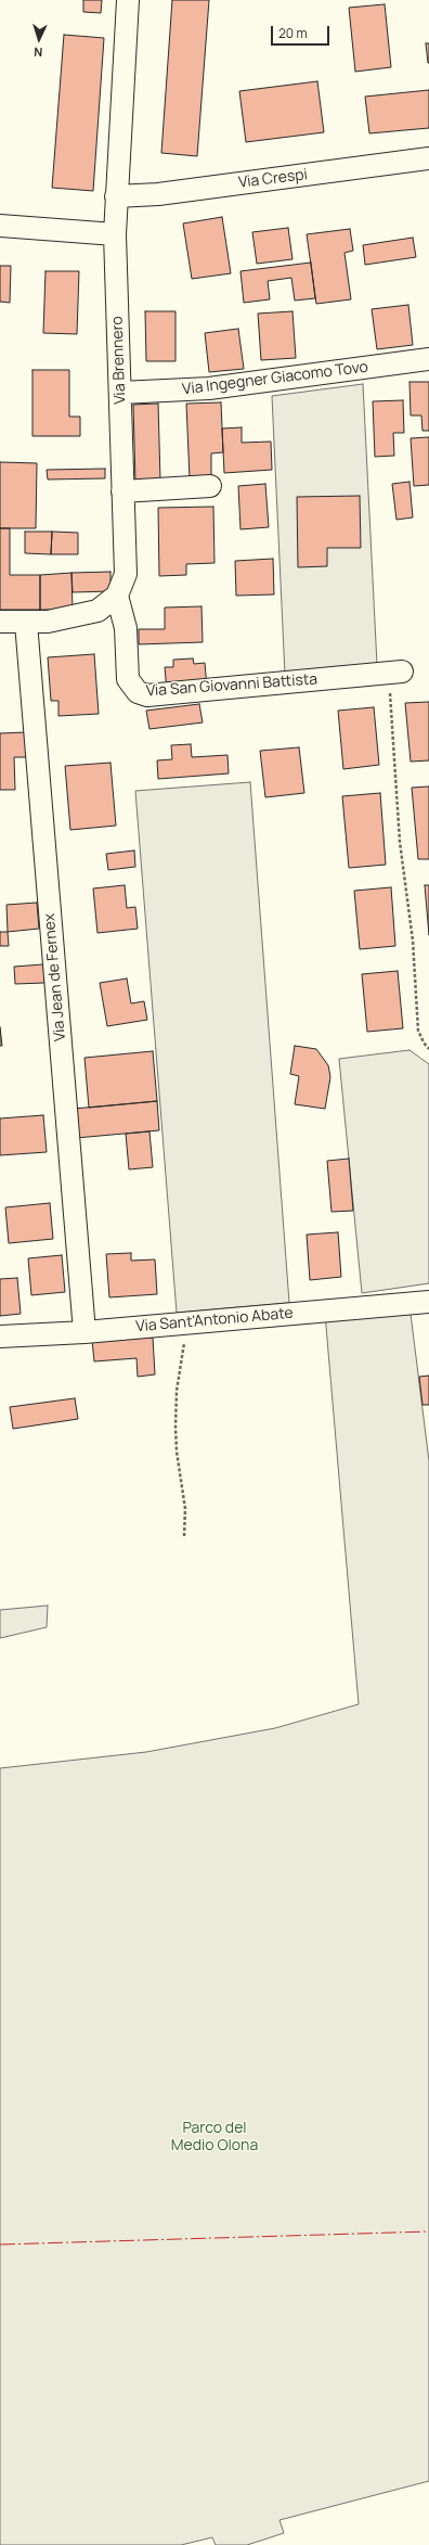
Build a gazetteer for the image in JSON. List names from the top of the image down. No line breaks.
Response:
{"streets":{"street":["Via Crespi","Via Brennero","Via Ingegner Giacomo Tovo","Via San Giovanni Battista","Via Jean de Fernex","Via Sant'Antonio Abate"]},"crossings":[["Via Crespi","Via Brennero"],["Via Brennero","Via Ingegner Giacomo Tovo"],["Via Brennero","Via San Giovanni Battista"],["Via Jean de Fernex","Via Sant'Antonio Abate"]],"parks":["Parco del Medio Olona"],"scale_bar":"20 m","north":"bottom"}
